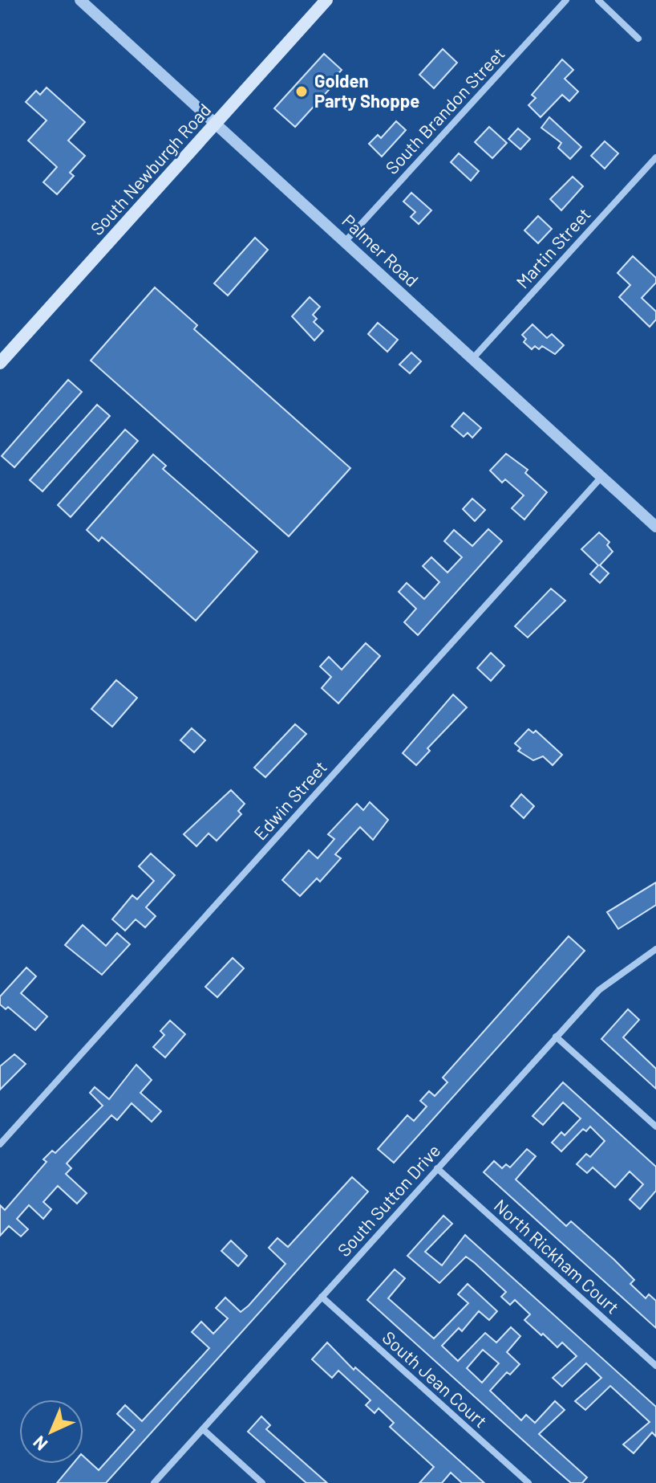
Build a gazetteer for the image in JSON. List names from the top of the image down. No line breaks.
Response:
{"streets":{"main road":["South Newburgh Road"],"street":["South Brandon Street","Martin Street","Palmer Road","Edwin Street","South Sutton Drive","North Rickham Court","South Jean Court"]},"crossings":[["South Brandon Street","Palmer Road"],["South Newburgh Road","Palmer Road"],["Martin Street","Palmer Road"],["Palmer Road","Edwin Street"],["South Sutton Drive","North Rickham Court"],["South Sutton Drive","South Jean Court"]],"places":["Golden Party Shoppe"],"north":"bottom left"}
